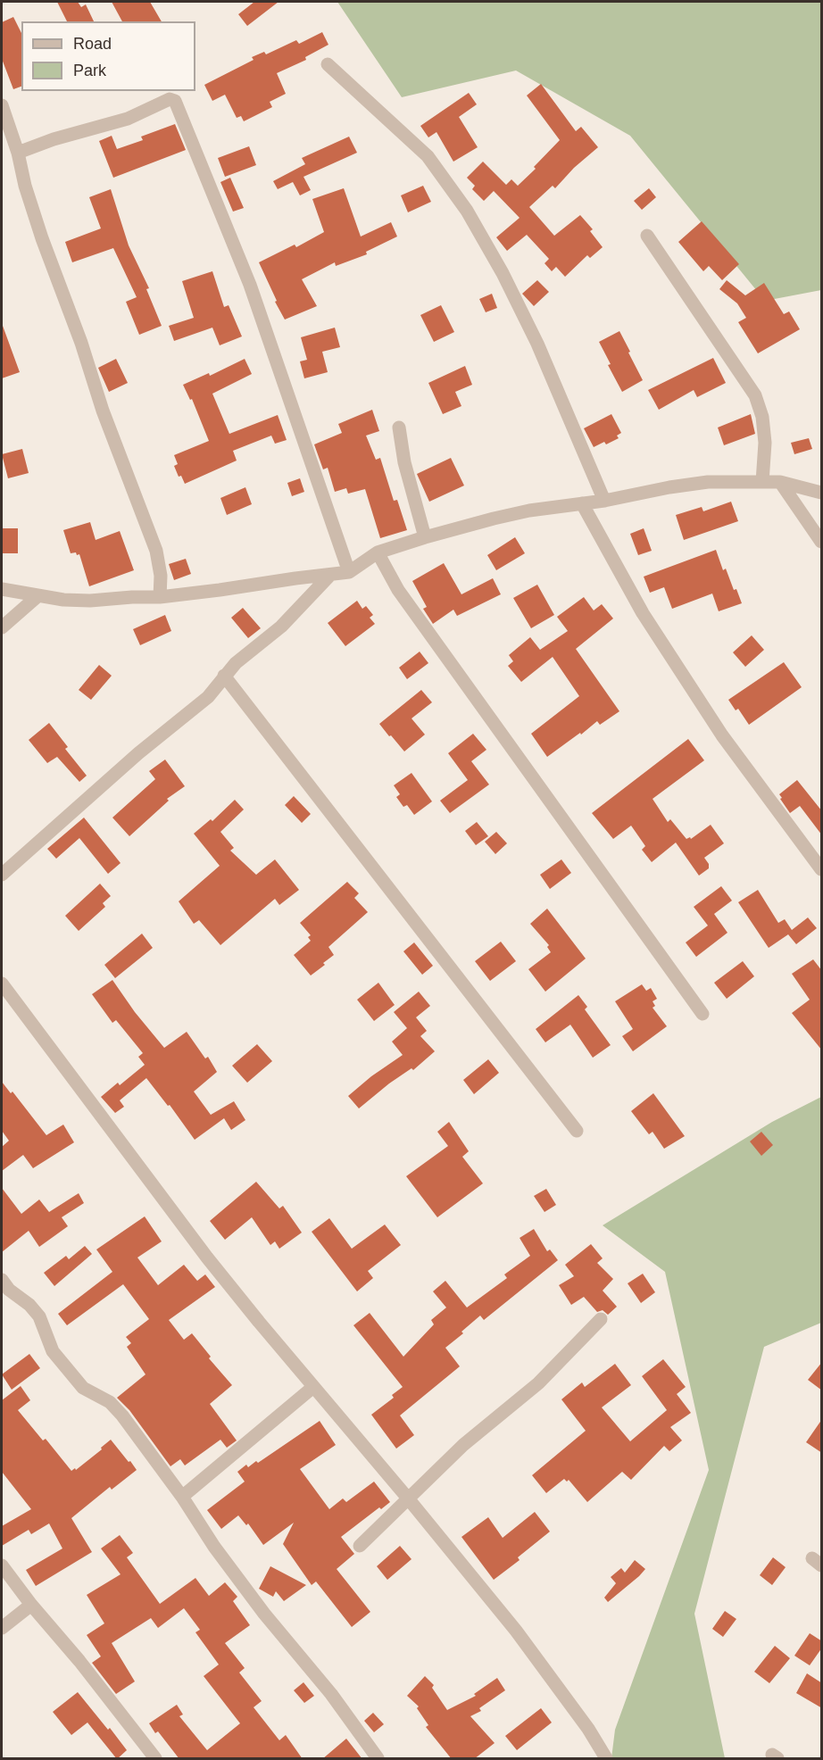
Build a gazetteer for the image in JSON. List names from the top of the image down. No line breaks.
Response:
{"legend":["Road","Park"]}
